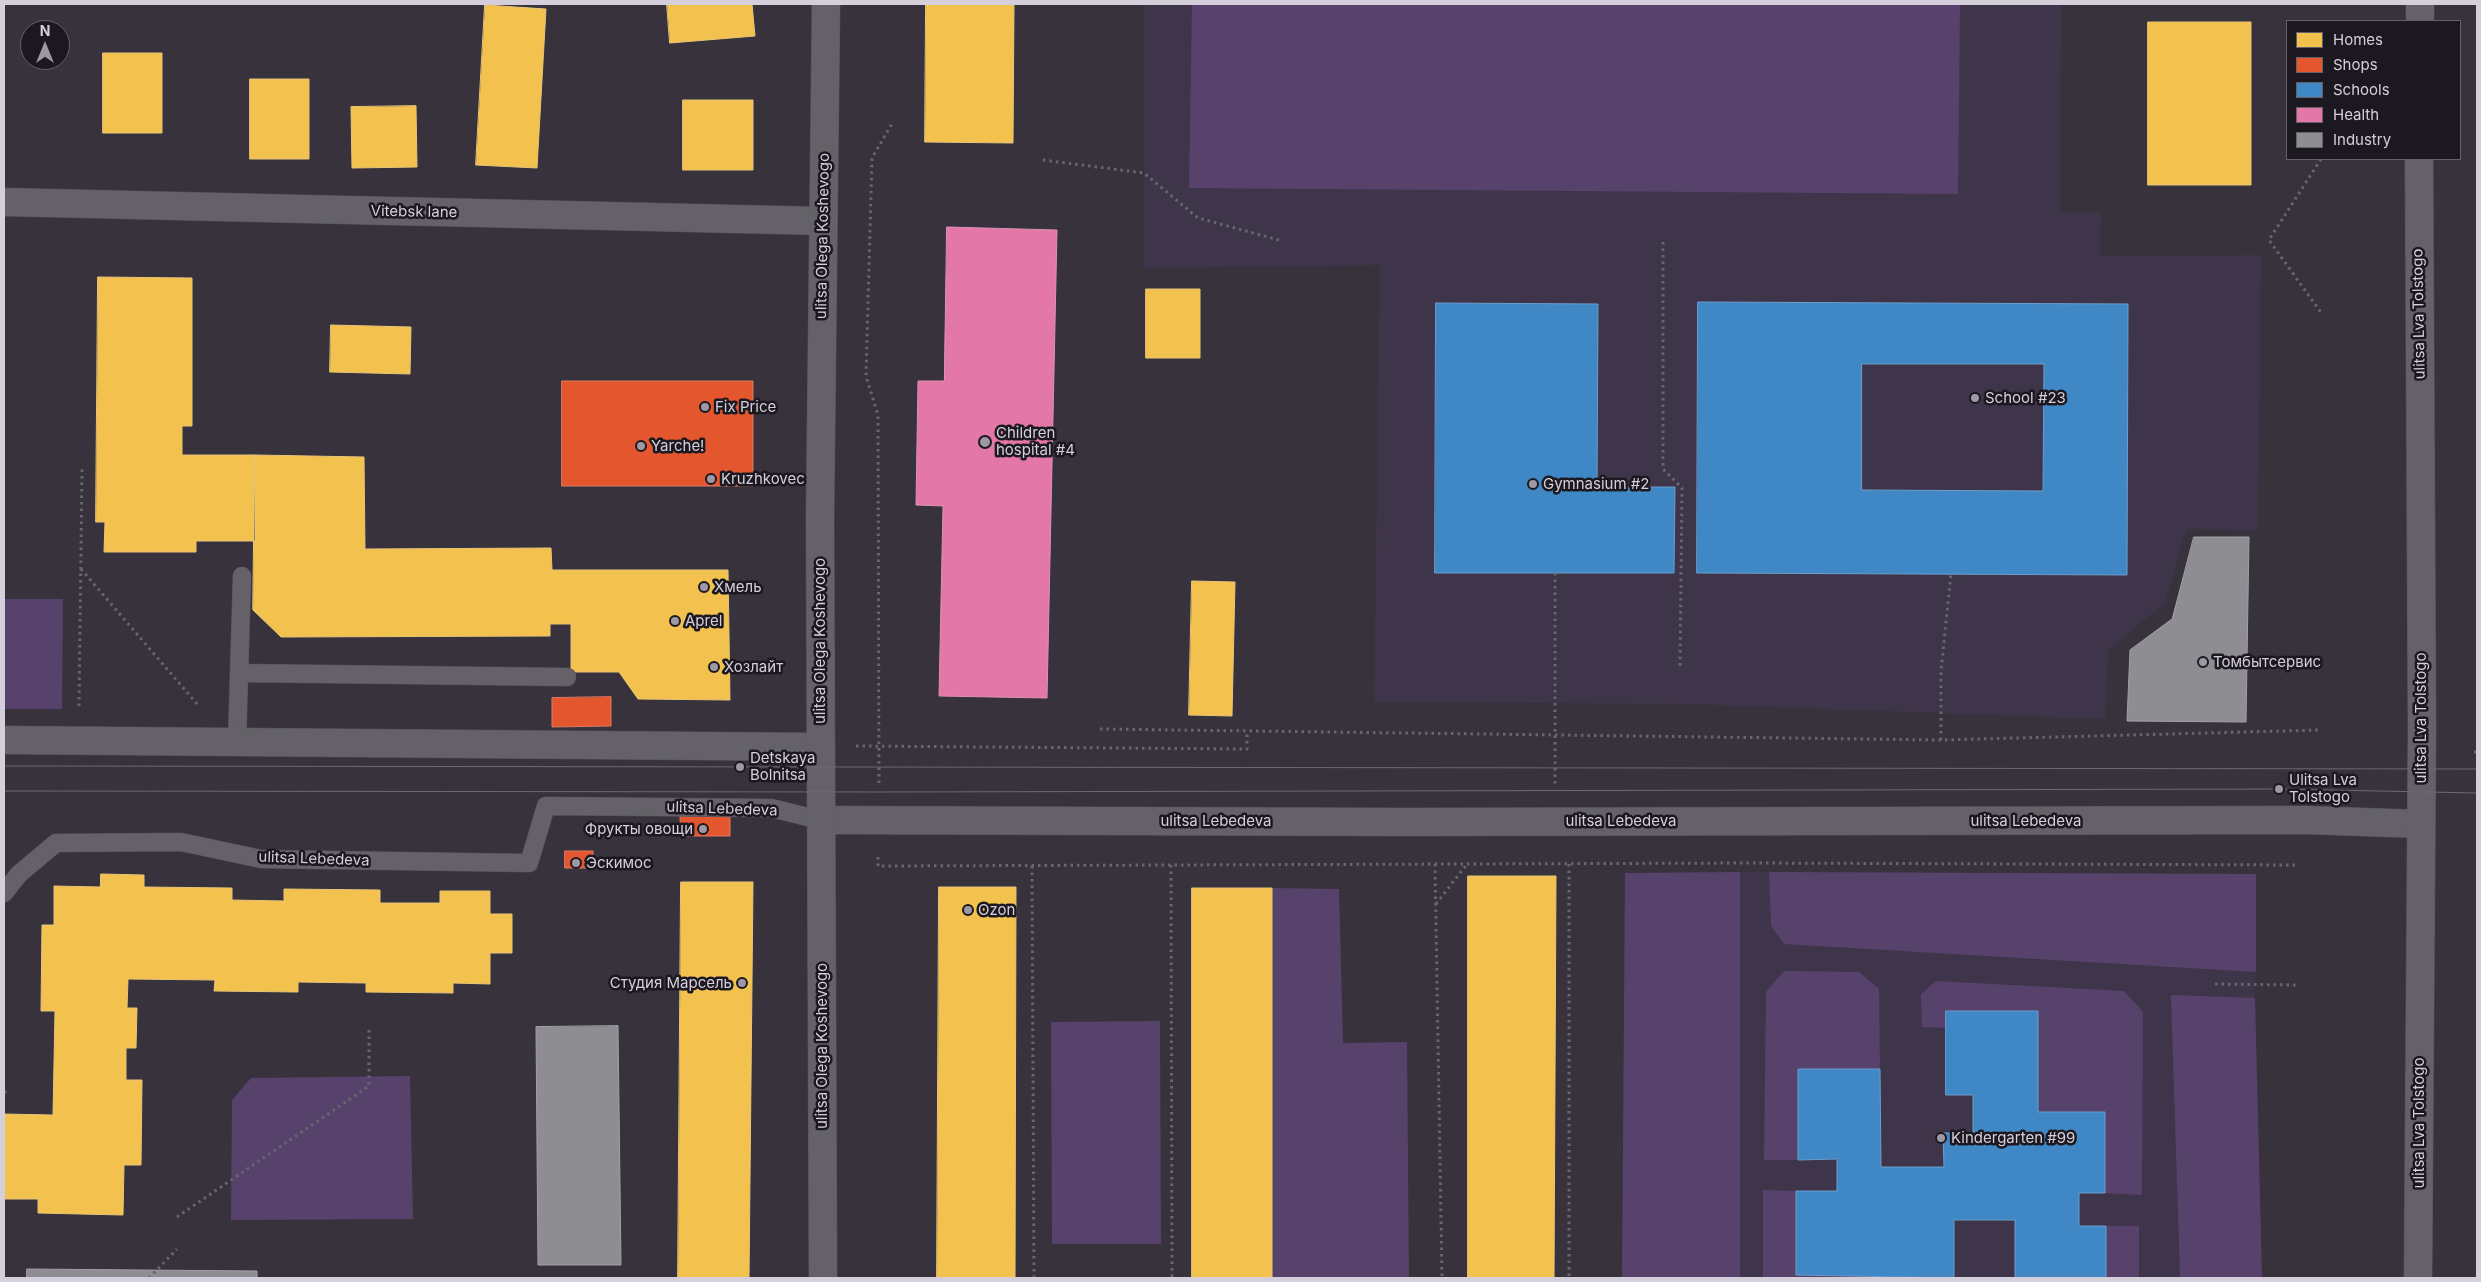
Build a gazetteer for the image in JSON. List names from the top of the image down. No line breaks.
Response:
{"streets":{"street":["Vitebsk lane","ulitsa Olega Koshevogo","ulitsa Lva Tolstogo","ulitsa Lebedeva"]},"crossings":[["Vitebsk lane","ulitsa Olega Koshevogo"],["ulitsa Olega Koshevogo","ulitsa Lebedeva"],["ulitsa Lva Tolstogo","ulitsa Lebedeva"]],"places":["School #23","Fix Price","Children hospital #4","Yarche!","Kruzhkovec","Gymnasium #2","Хмель","Aprel","Томбытсервис","Хозлайт","Detskaya Bolnitsa","Ulitsa Lva Tolstogo","Фрукты овощи","Эскимос","Ozon","Студия Марсель","Kindergarten #99"],"legend":["Homes","Shops","Schools","Health","Industry"],"north":"top"}
